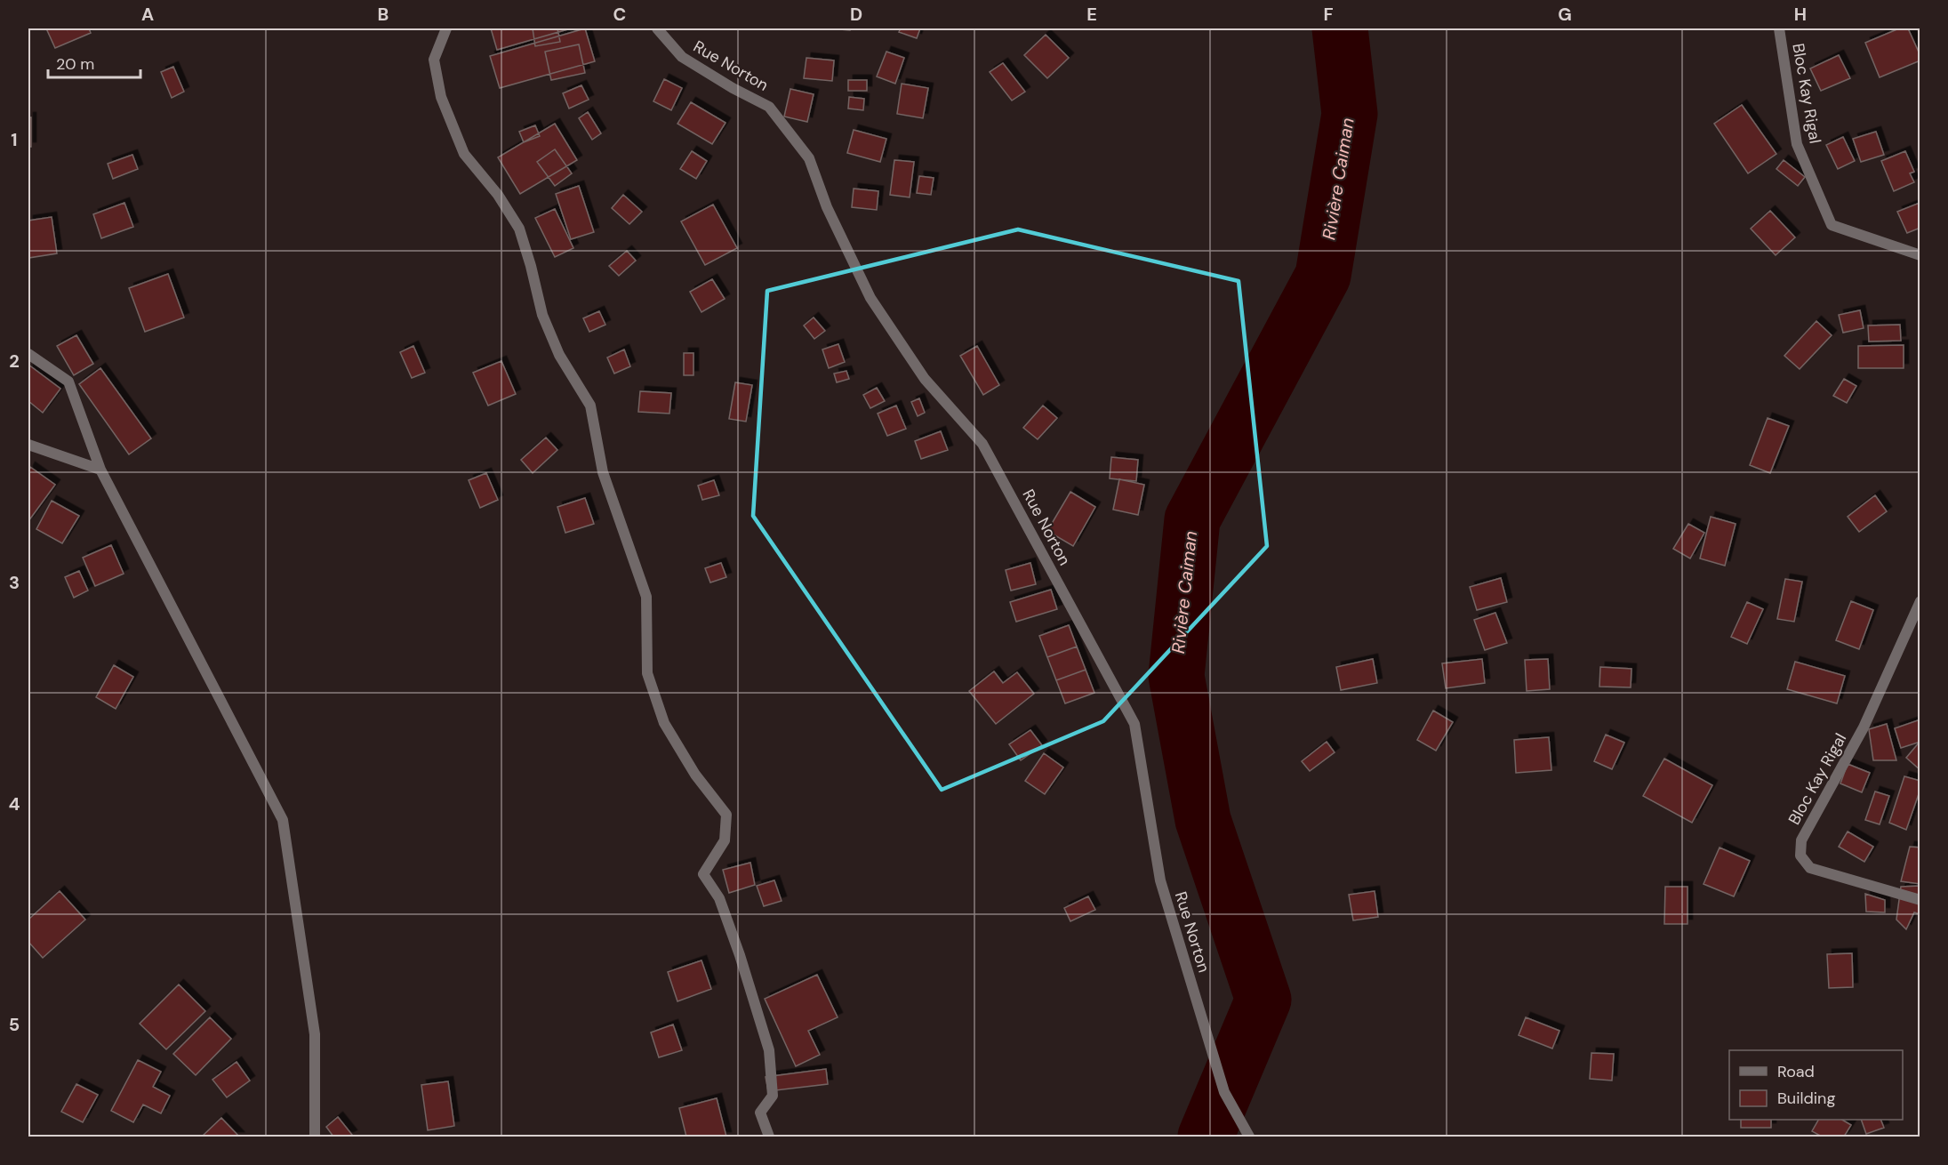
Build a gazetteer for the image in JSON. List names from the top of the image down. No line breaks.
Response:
{"streets":{"street":["Rue Norton","Bloc Kay Rigal"]},"water":["Rivière Caiman"],"legend":["Road","Building"],"scale_bar":"20 m","grid":{"columns":["A","B","C","D","E","F","G","H"],"rows":["1","2","3","4","5"]}}
